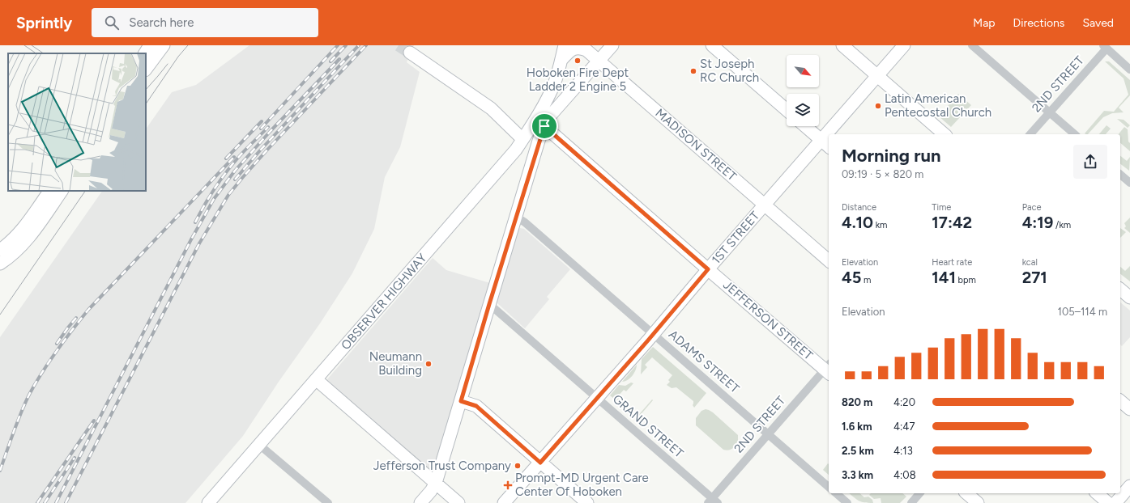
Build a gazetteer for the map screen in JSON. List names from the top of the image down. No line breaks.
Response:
{"streets":{"street":["2ND STREET","MADISON STREET","1ST STREET","OBSERVER HIGHWAY","JEFFERSON STREET","ADAMS STREET","GRAND STREET"]},"crossings":[["2ND STREET","JEFFERSON STREET"],["2ND STREET","ADAMS STREET"],["2ND STREET","GRAND STREET"],["MADISON STREET","1ST STREET"],["MADISON STREET","OBSERVER HIGHWAY"],["1ST STREET","JEFFERSON STREET"],["1ST STREET","ADAMS STREET"],["1ST STREET","GRAND STREET"]],"places":{"other":["Hoboken Fire Dept Ladder 2 Engine 5","St Joseph RC Church","Latin American Pentecostal Church","Neumann Building","Jefferson Trust Company"],"health":["Prompt-MD Urgent Care Center Of Hoboken"]},"north":"bottom right","page":{"header":"Sprintly","search":"Search here","nav":["Map","Directions","Saved"],"heading":["Morning run","09:19 · 5 × 820 m"],"stats":[["Distance","4.10 km"],["Time","17:42"],["Pace","4:19 /km"],["Elevation","45 m"],["Heart rate","141 bpm"],["kcal","271"]],"chart":["Elevation","105–114 m"],"list":[{"name":"820 m","note":"4:20"},{"name":"1.6 km","note":"4:47"},{"name":"2.5 km","note":"4:13"},{"name":"3.3 km","note":"4:08"}]}}
